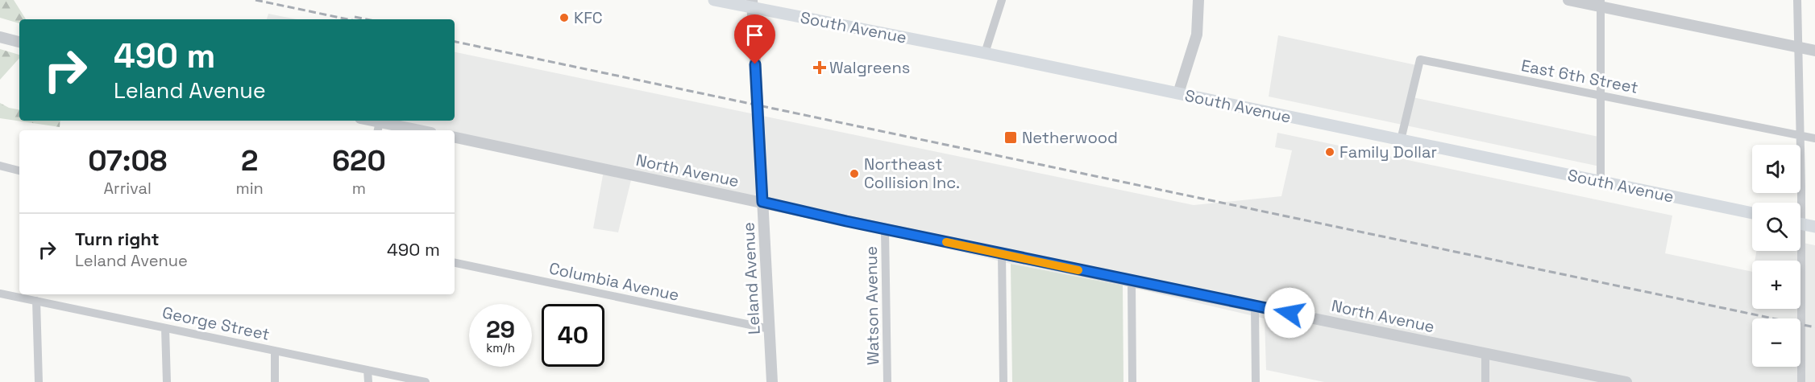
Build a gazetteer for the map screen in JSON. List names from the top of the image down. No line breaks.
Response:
{"streets":{"main road":["South Avenue"],"street":["East 6th Street","North Avenue","Leland Avenue","Columbia Avenue","Watson Avenue","George Street"]},"crossings":[["South Avenue","East 6th Street"],["South Avenue","Leland Avenue"],["North Avenue","Leland Avenue"],["North Avenue","Watson Avenue"],["Leland Avenue","Columbia Avenue"]],"places":{"other":["KFC","Family Dollar","Northeast Collision Inc."],"health":["Walgreens"],"transit":["Netherwood"]},"page":{"turn":["490 m","Leland Avenue"],"eta":["07:08","Arrival","2","min","620","m"],"map_buttons":["+","−"],"list":[{"name":"Turn right","note":"Leland Avenue","value":"490 m"}],"speed":"29 km/h","limit":"40"}}
